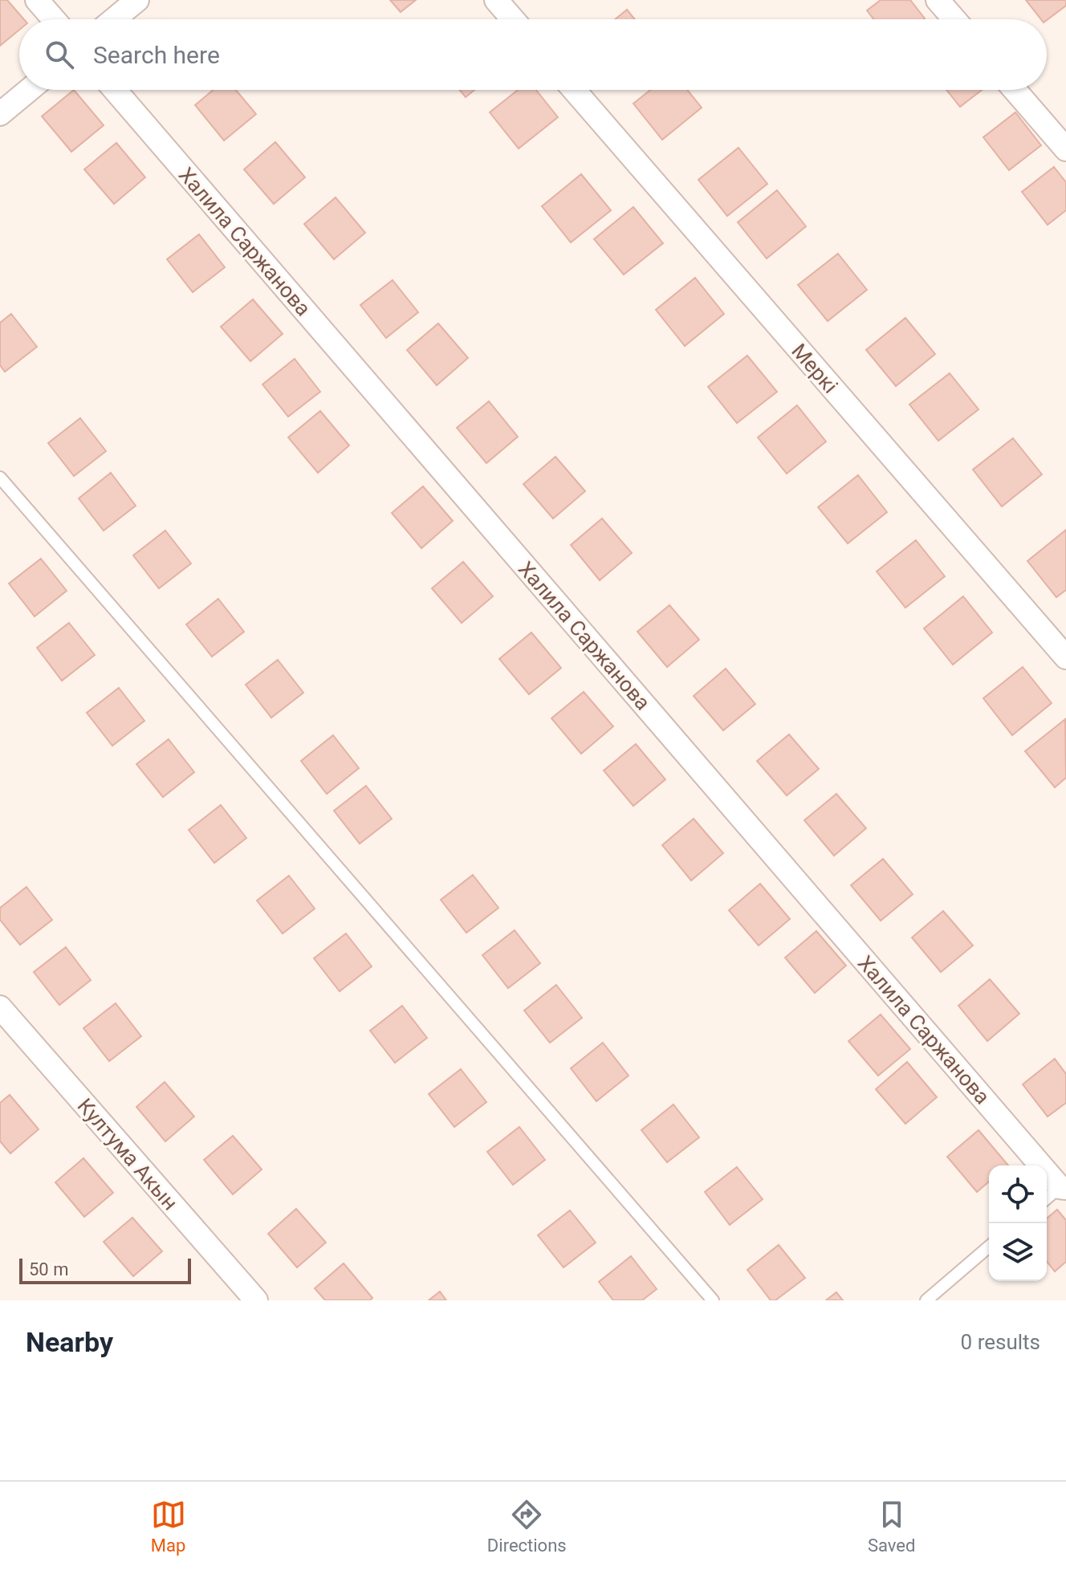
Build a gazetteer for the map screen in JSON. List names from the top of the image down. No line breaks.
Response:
{"streets":{"street":["Халила Саржанова","Меркі","Култума Акын"]},"scale_bar":"50 m","page":{"search":"Search here","scale":"50 m","heading":["Nearby","0 results"],"nav":["Map","Directions","Saved"]}}
